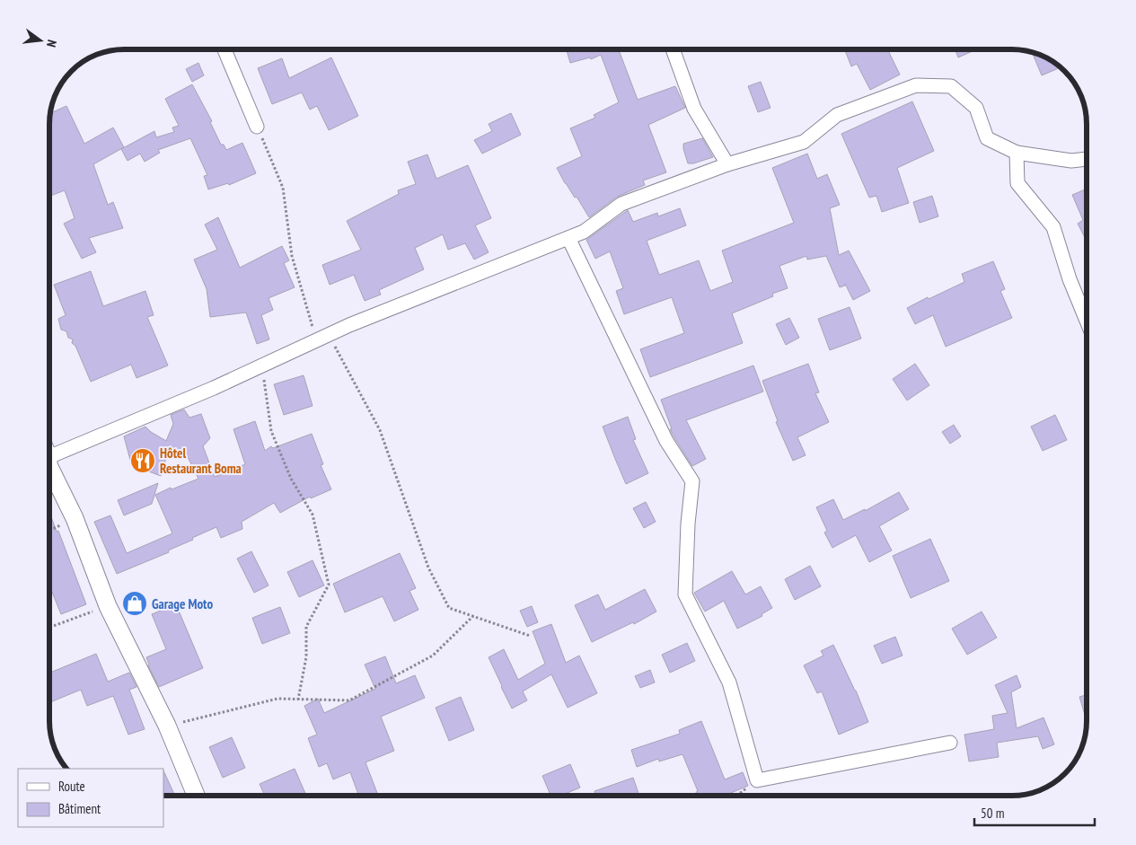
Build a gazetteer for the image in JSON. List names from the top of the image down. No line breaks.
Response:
{"places":{"restaurant":["Hôtel Restaurant Boma"],"shop":["Garage Moto"]},"legend":["Route","Bâtiment"],"scale_bar":"50 m","north":"right"}
